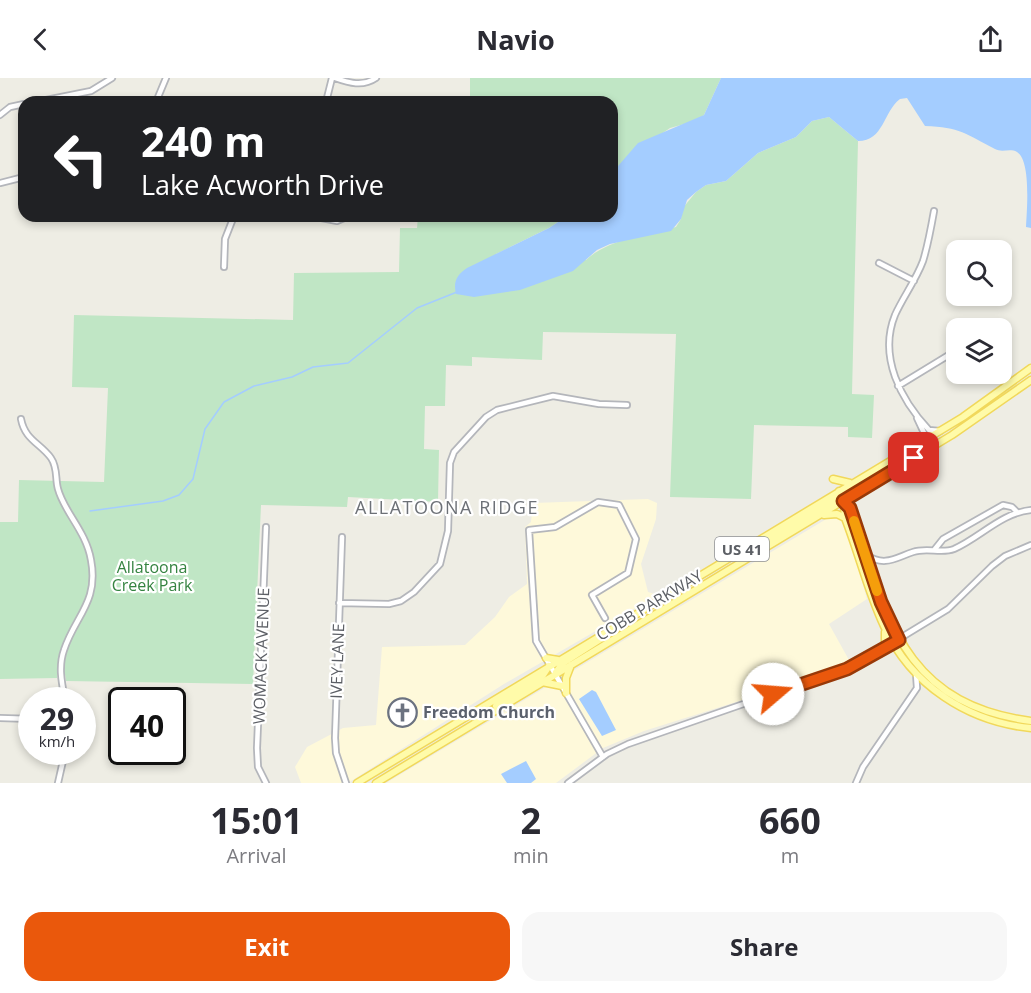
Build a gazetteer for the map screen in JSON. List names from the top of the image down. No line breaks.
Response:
{"streets":{"main road":["US 41","COBB PARKWAY"],"street":["WOMACK AVENUE","IVEY LANE"]},"districts":["ALLATOONA RIDGE"],"parks":["Allatoona Creek Park"],"places":{"church":["Freedom Church"]},"page":{"header":"Navio","turn":["240 m","Lake Acworth Drive"],"speed":"29 km/h","limit":"40","eta":["15:01","Arrival","2","min","660","m"],"buttons":["Exit","Share"]}}
